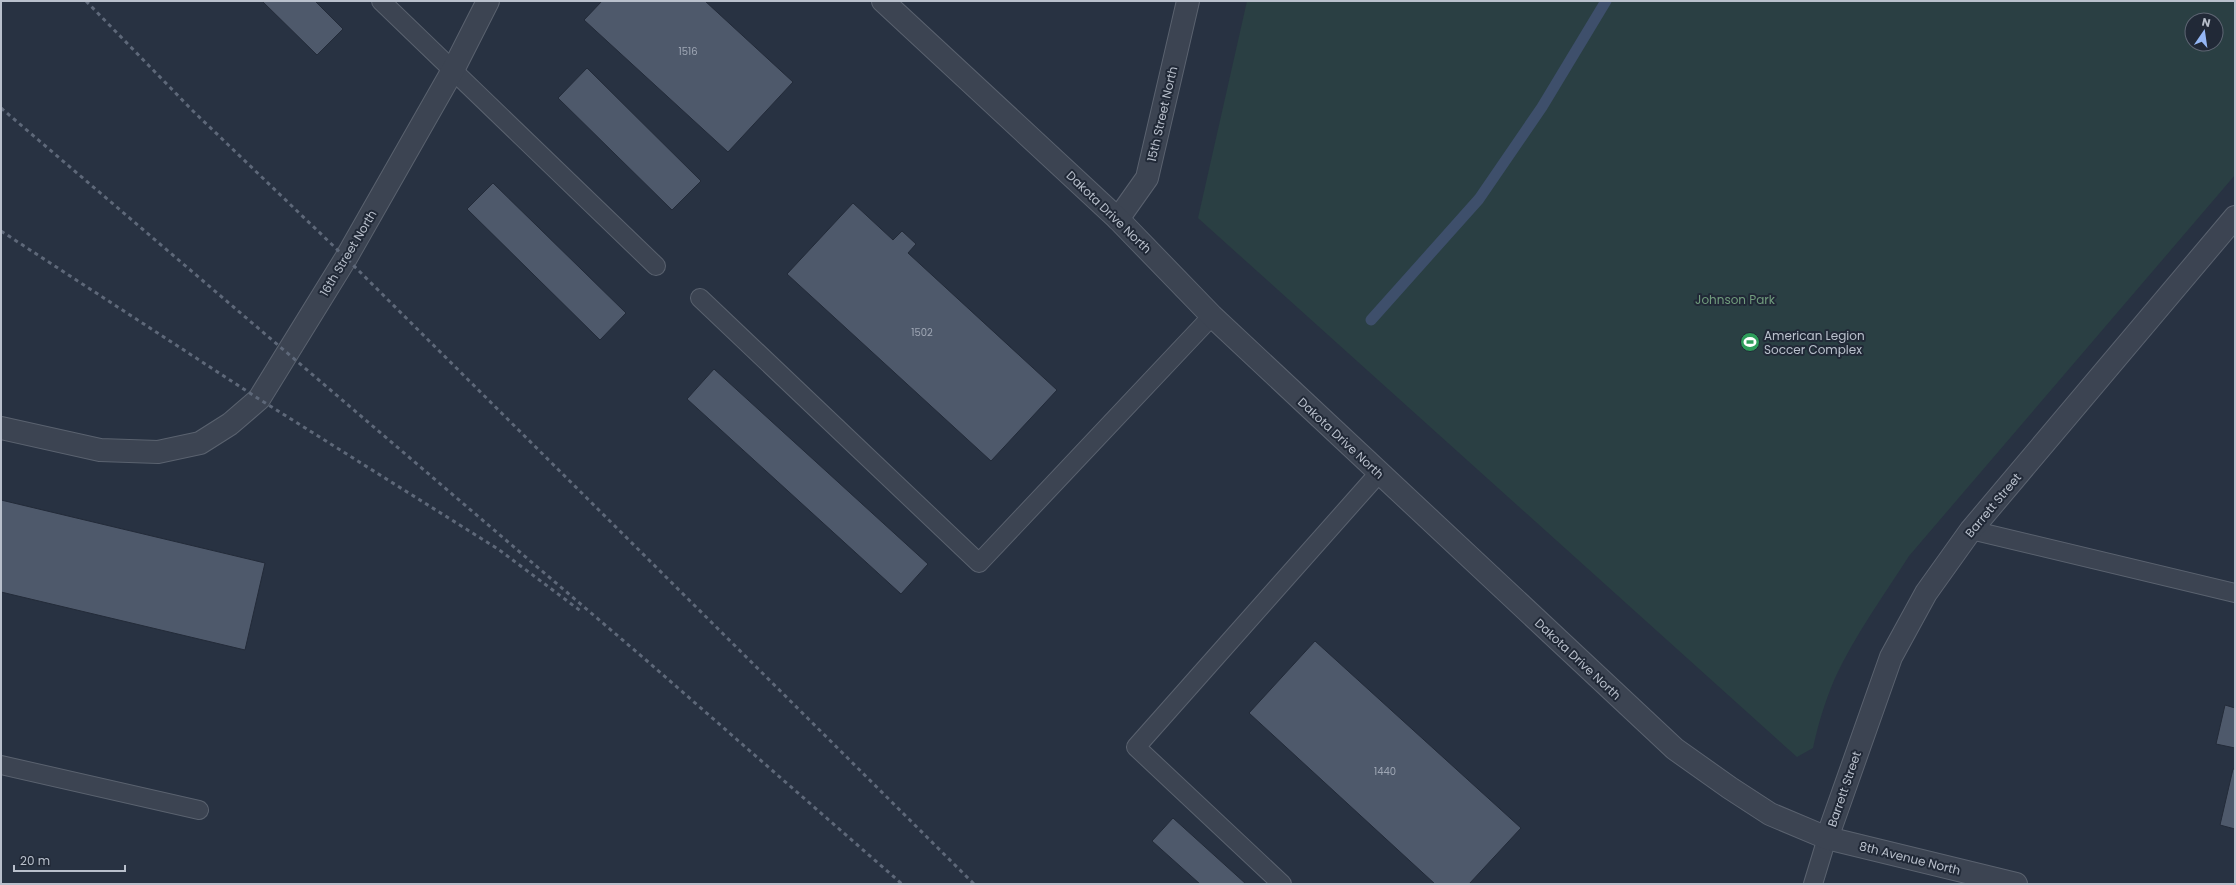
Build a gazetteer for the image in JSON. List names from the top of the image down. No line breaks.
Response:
{"streets":{"street":["15th Street North","Dakota Drive North","16th Street North","Barrett Street","8th Avenue North"]},"crossings":[["15th Street North","Dakota Drive North"],["Dakota Drive North","Barrett Street"],["Dakota Drive North","8th Avenue North"],["Barrett Street","8th Avenue North"]],"parks":["Johnson Park"],"places":{"sports":["American Legion Soccer Complex"]},"house_numbers":["1516","1502","1440"],"scale_bar":"20 m","north":"top"}
